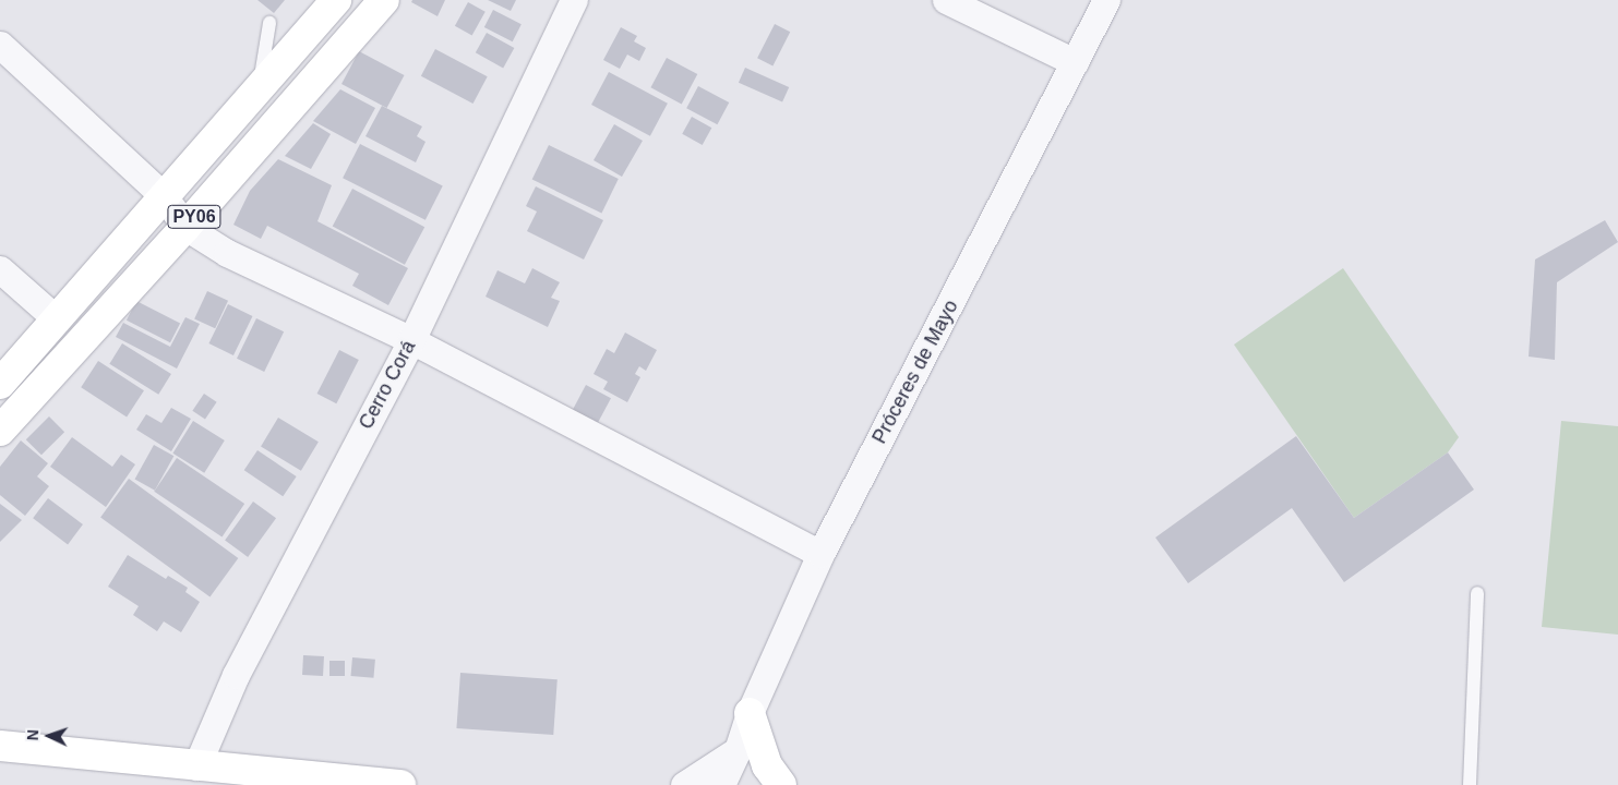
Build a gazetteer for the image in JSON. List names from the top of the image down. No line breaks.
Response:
{"streets":{"main road":["PY06"],"street":["Próceres de Mayo","Cerro Corá"]},"north":"left"}
